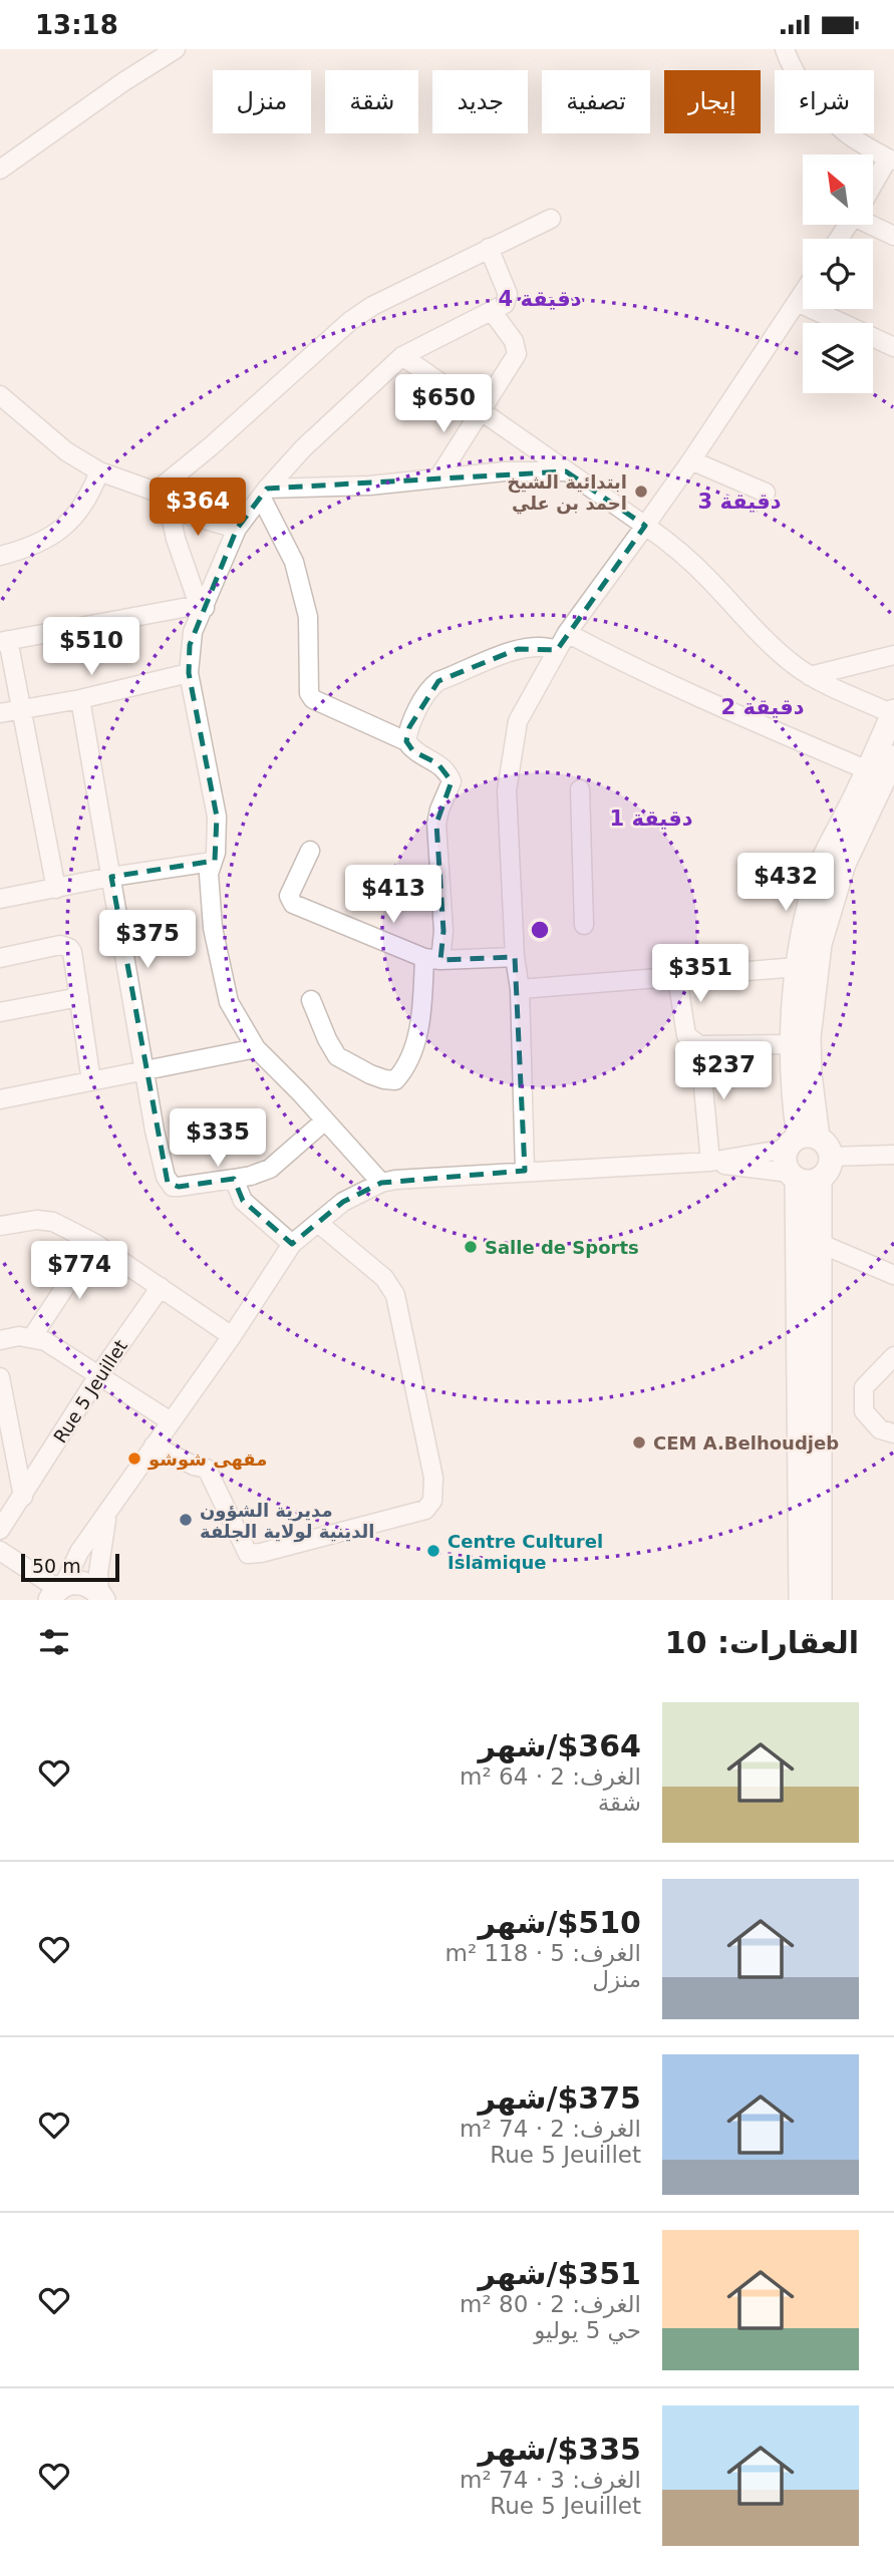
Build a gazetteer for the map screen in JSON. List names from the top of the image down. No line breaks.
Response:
{"streets":{"street":["Rue 5 Jeuillet"]},"places":["ابتدائية الشيخ احمد بن علي","Salle de Sports","CEM A.Belhoudjeb","مقهى شوشو","مديرية الشؤون الدينية لولاية الجلفة","Centre Culturel Islamique"],"scale_bar":"50 m","north":"top left","page":{"status":"13:18","chip":["شراء","إيجار","تصفية","جديد","شقة","منزل"],"price":["$650","$364","$510","$432","$413","$375","$351","$237","$335","$774"],"scale":"50 m","heading":"العقارات: 10","list":[{"name":"$364/شهر","note":"الغرف: 2 · 64 m² · شقة"},{"name":"$510/شهر","note":"الغرف: 5 · 118 m² · منزل"},{"name":"$375/شهر","note":"الغرف: 2 · 74 m² · Rue 5 Jeuillet"},{"name":"$351/شهر","note":"الغرف: 2 · 80 m² · حي 5 يوليو"},{"name":"$335/شهر","note":"الغرف: 3 · 74 m² · Rue 5 Jeuillet"}]},"rings":["4 دقيقة","3 دقيقة","2 دقيقة","1 دقيقة"]}
